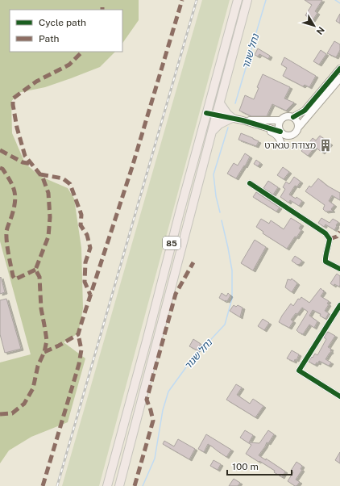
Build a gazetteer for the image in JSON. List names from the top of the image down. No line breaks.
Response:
{"streets":{"highway":["85"]},"water":["נחל שגור"],"places":{"building":["מצודת טגארט"]},"legend":["Cycle path","Path"],"scale_bar":"100 m","north":"bottom right"}
